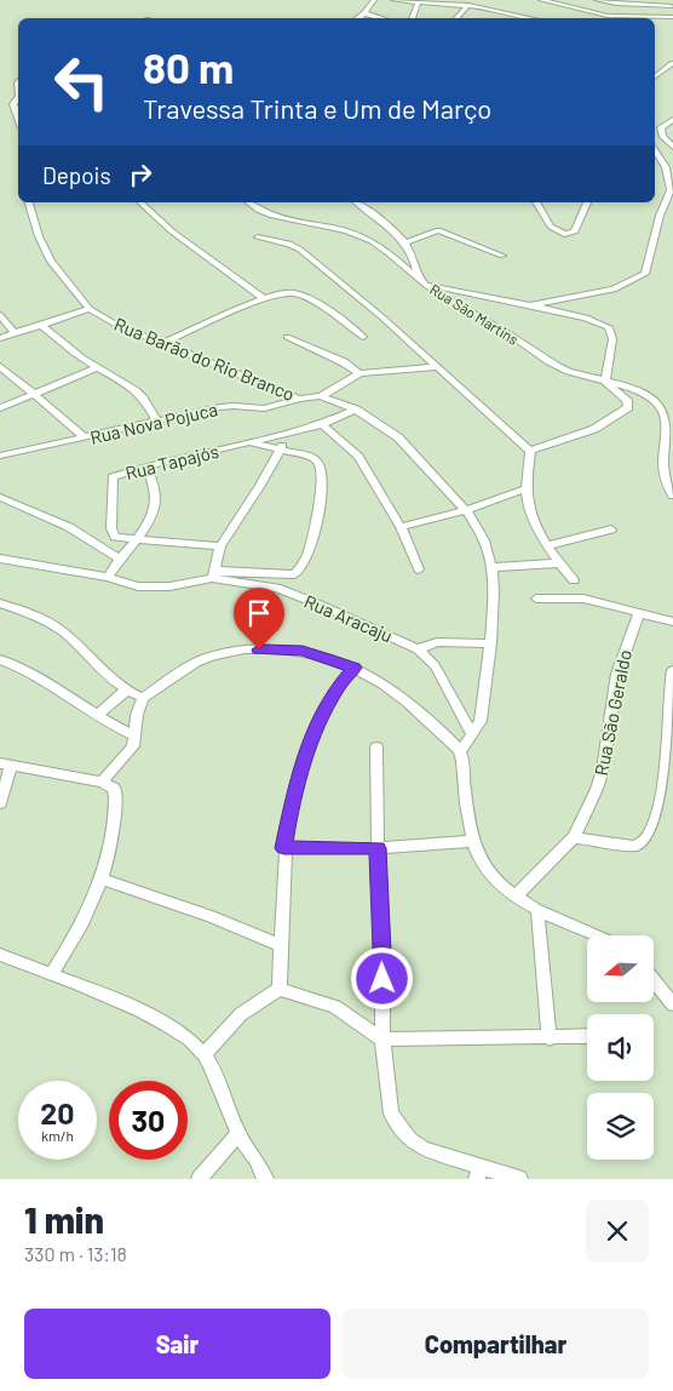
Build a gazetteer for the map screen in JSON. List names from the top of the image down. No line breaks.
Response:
{"streets":{"street":["Rua São Martins","Rua Barão do Rio Branco","Rua Nova Pojuca","Rua Tapajós","Rua Aracaju","Rua São Geraldo"]},"crossings":[["Rua Barão do Rio Branco","Rua Nova Pojuca"],["Rua Barão do Rio Branco","Rua Tapajós"],["Rua Barão do Rio Branco","Rua Aracaju"]],"north":"left","page":{"turn":["80 m","Travessa Trinta e Um de Março"],"then":"Depois","speed":"20 km/h","limit":"30","heading":["1 min","330 m · 13:18"],"buttons":["Sair","Compartilhar"]}}
